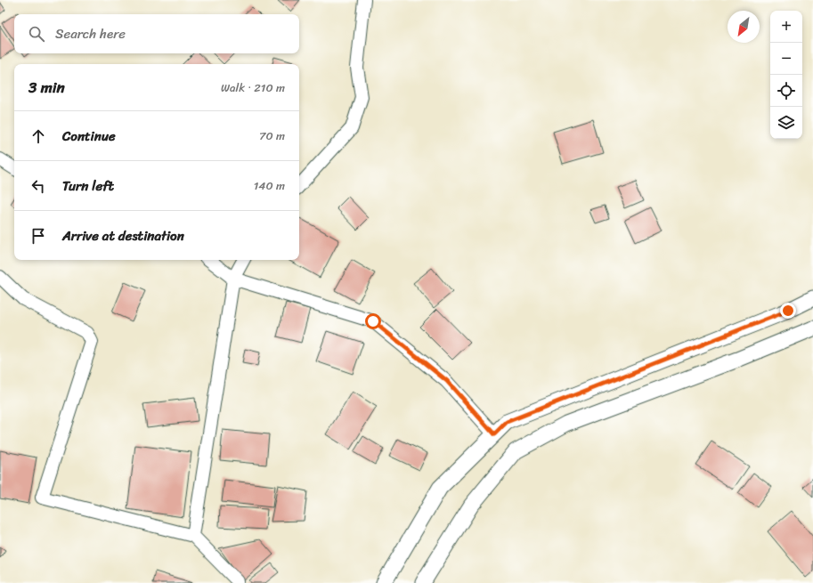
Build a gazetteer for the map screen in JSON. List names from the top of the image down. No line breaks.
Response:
{"north":"bottom left","page":{"map_buttons":["+","−"],"search":"Search here","heading":["3 min","Walk · 210 m"],"list":[["Continue","70 m"],["Turn left","140 m"],"Arrive at destination"]}}
